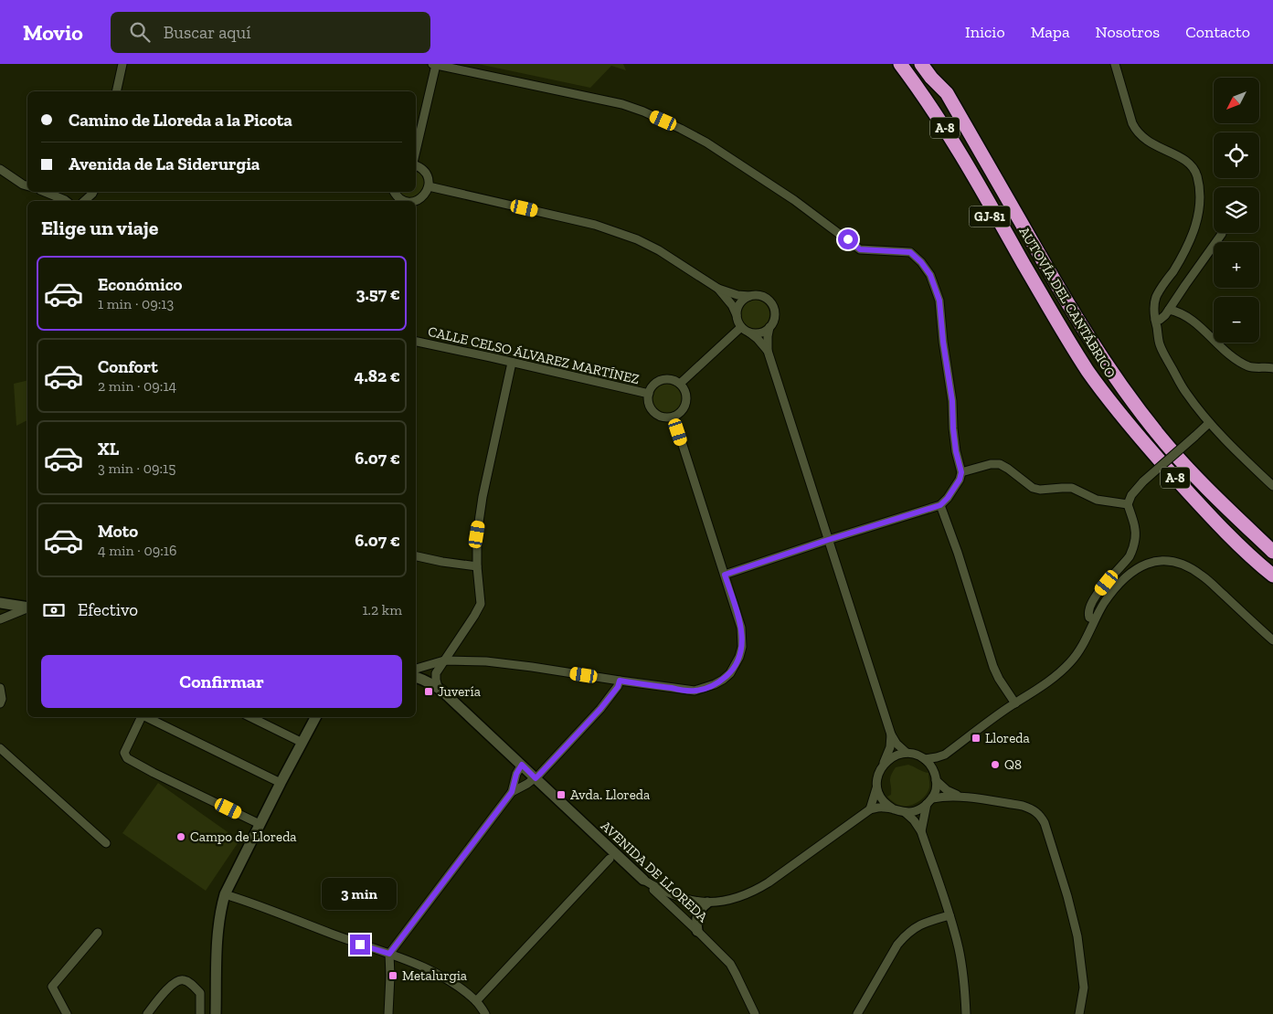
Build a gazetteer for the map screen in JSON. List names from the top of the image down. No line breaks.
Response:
{"streets":{"highway":["A-8","GJ-81","AUTOVÍA DEL CANTÁBRICO"],"street":["CALLE CELSO ÁLVAREZ MARTÍNEZ","AVENIDA DE LLOREDA"]},"crossings":[["GJ-81","AUTOVÍA DEL CANTÁBRICO"]],"places":{"transit":["Juvería","Lloreda","Avda. Lloreda","Metalurgia"],"other":["Q8","Campo de Lloreda"]},"north":"bottom left","page":{"header":"Movio","search":"Buscar aquí","nav":["Inicio","Mapa","Nosotros","Contacto"],"map_buttons":["+","−"],"banner":["Camino de Lloreda a la Picota","Avenida de La Siderurgia"],"heading":"Elige un viaje","list":[{"name":"Económico","note":"1 min · 09:13","value":"3.57 €"},{"name":"Confort","note":"2 min · 09:14","value":"4.82 €"},{"name":"XL","note":"3 min · 09:15","value":"6.07 €"},{"name":"Moto","note":"4 min · 09:16","value":"6.07 €"}],"pay":["Efectivo","1.2 km"],"buttons":"Confirmar","bubble":"3 min"}}
